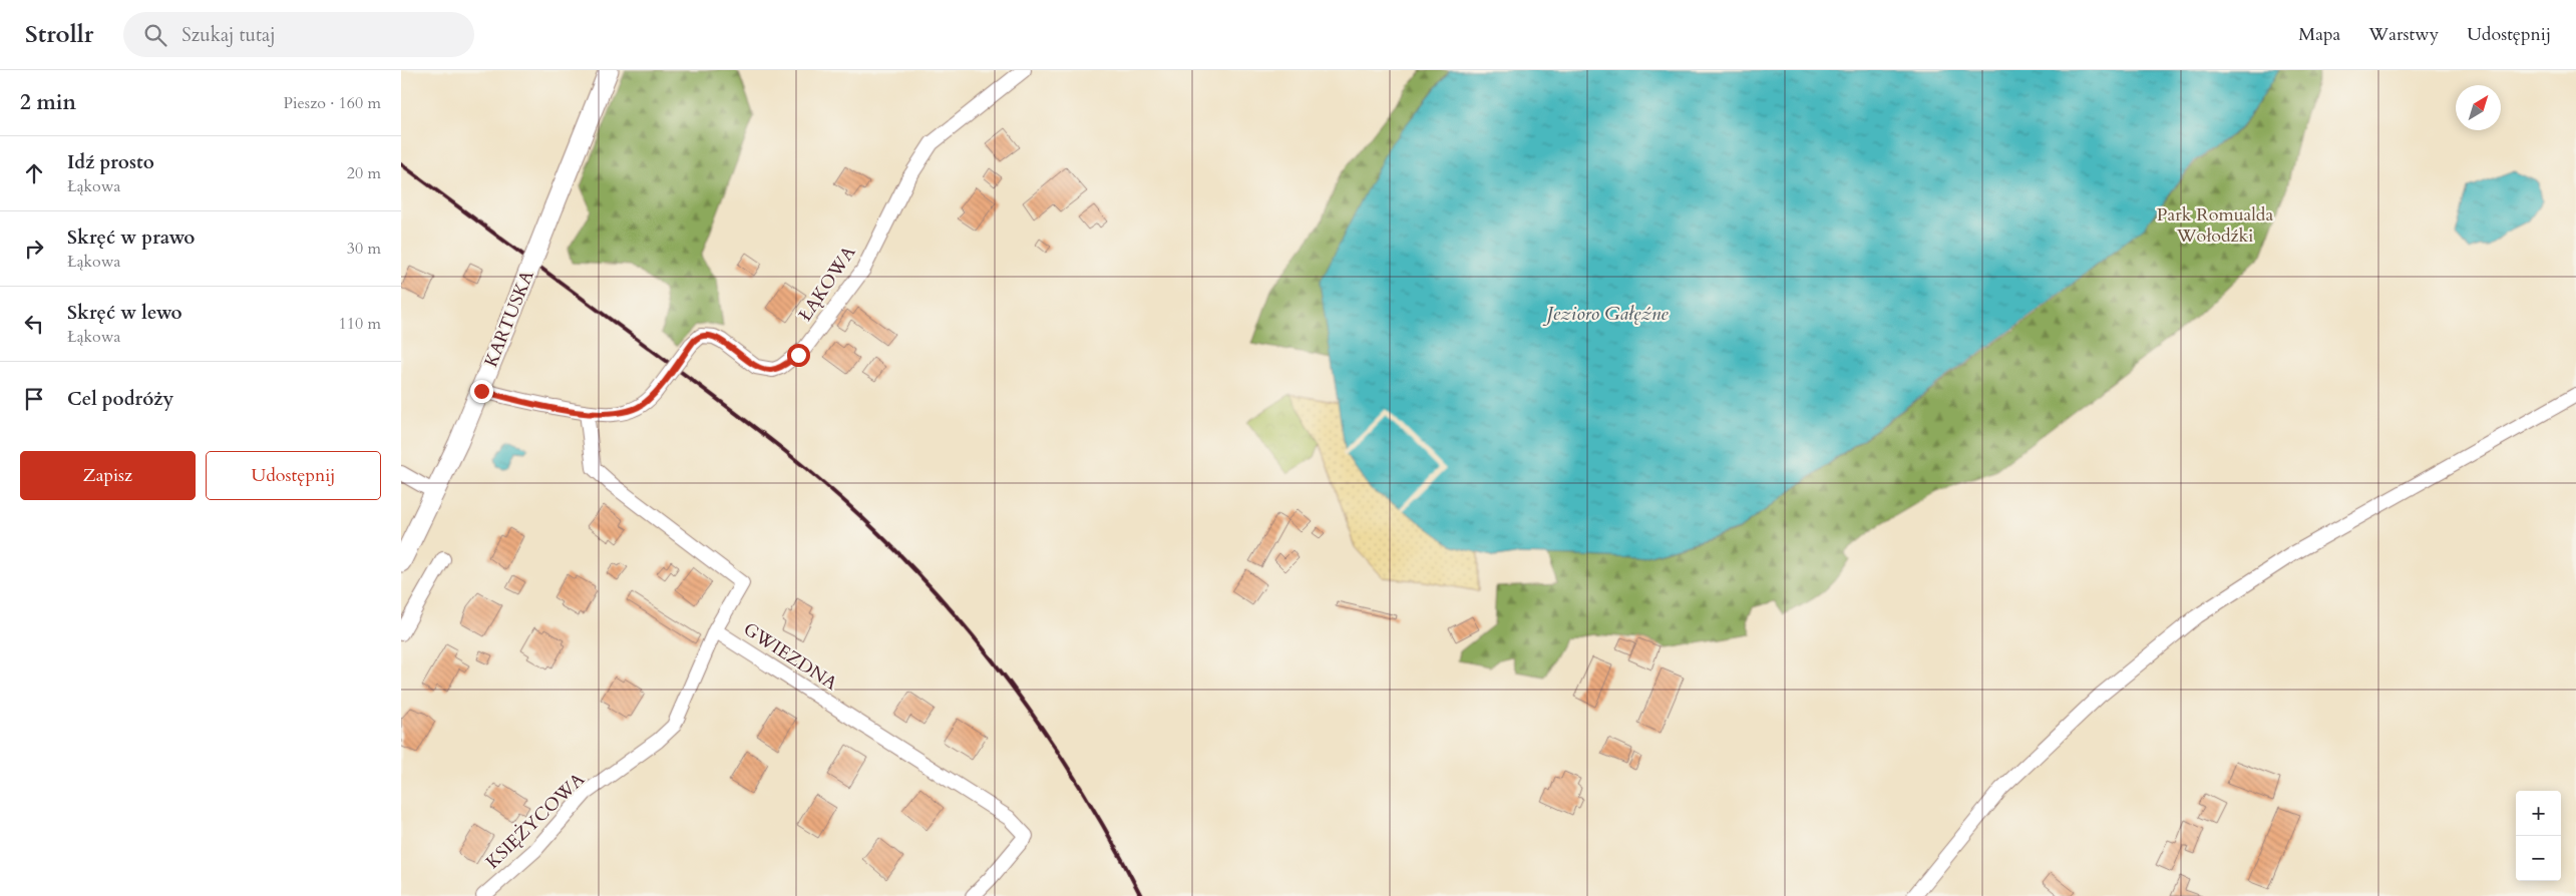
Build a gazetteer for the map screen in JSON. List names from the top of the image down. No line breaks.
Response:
{"streets":{"main road":["KARTUSKA"],"street":["ŁĄKOWA","GWIEZDNA","KSIĘŻYCOWA"]},"crossings":[["ŁĄKOWA","KARTUSKA"],["ŁĄKOWA","GWIEZDNA"],["GWIEZDNA","KSIĘŻYCOWA"]],"water":["Jezioro Gałęźne"],"parks":["Park Romualda Wołodźki"],"north":"top right","page":{"header":"Strollr","search":"Szukaj tutaj","nav":["Mapa","Warstwy","Udostępnij"],"heading":["2 min","Pieszo · 160 m"],"list":[["Idź prosto","Łąkowa","20 m"],["Skręć w prawo","Łąkowa","30 m"],["Skręć w lewo","Łąkowa","110 m"],"Cel podróży"],"buttons":["Zapisz","Udostępnij"],"map_buttons":["+","−"]}}
